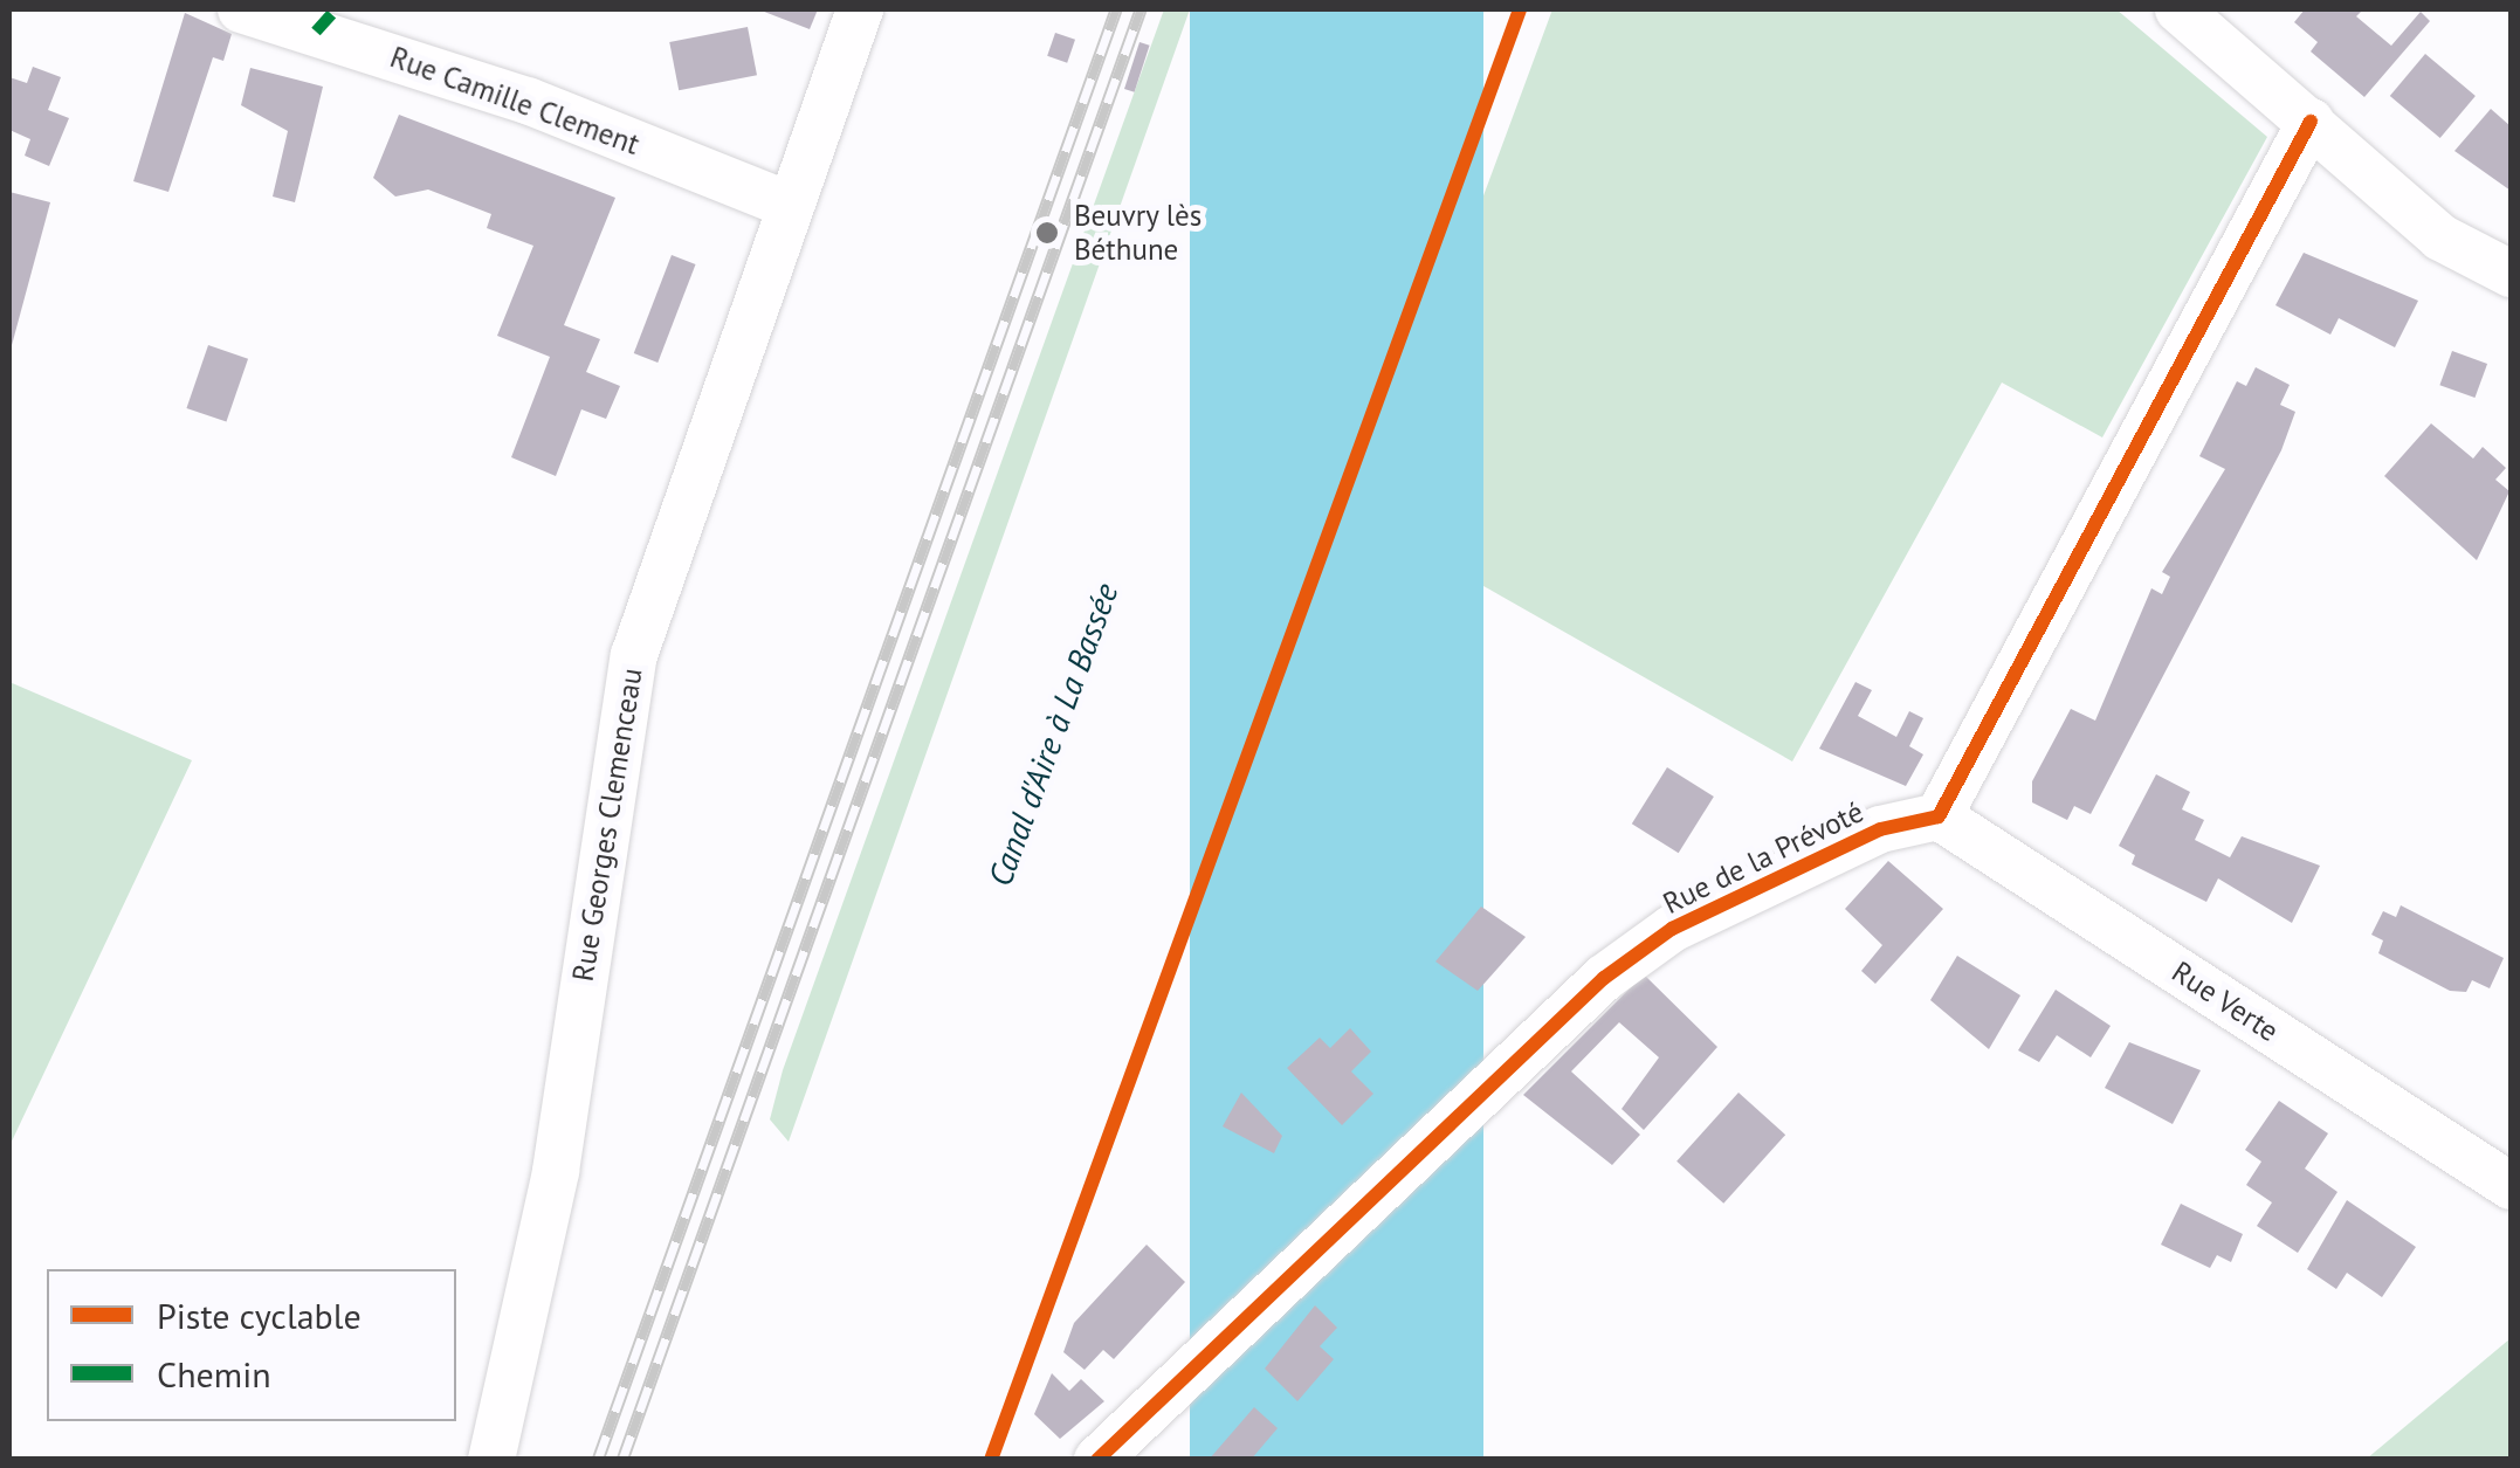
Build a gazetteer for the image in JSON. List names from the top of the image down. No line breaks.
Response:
{"streets":{"street":["Rue Camille Clement","Rue Georges Clemenceau","Rue de la Prévoté","Rue Verte"]},"crossings":[["Rue Camille Clement","Rue Georges Clemenceau"],["Rue de la Prévoté","Rue Verte"]],"water":["Canal d'Aire à La Bassée"],"places":["Beuvry lès Béthune"],"legend":["Piste cyclable","Chemin"]}
